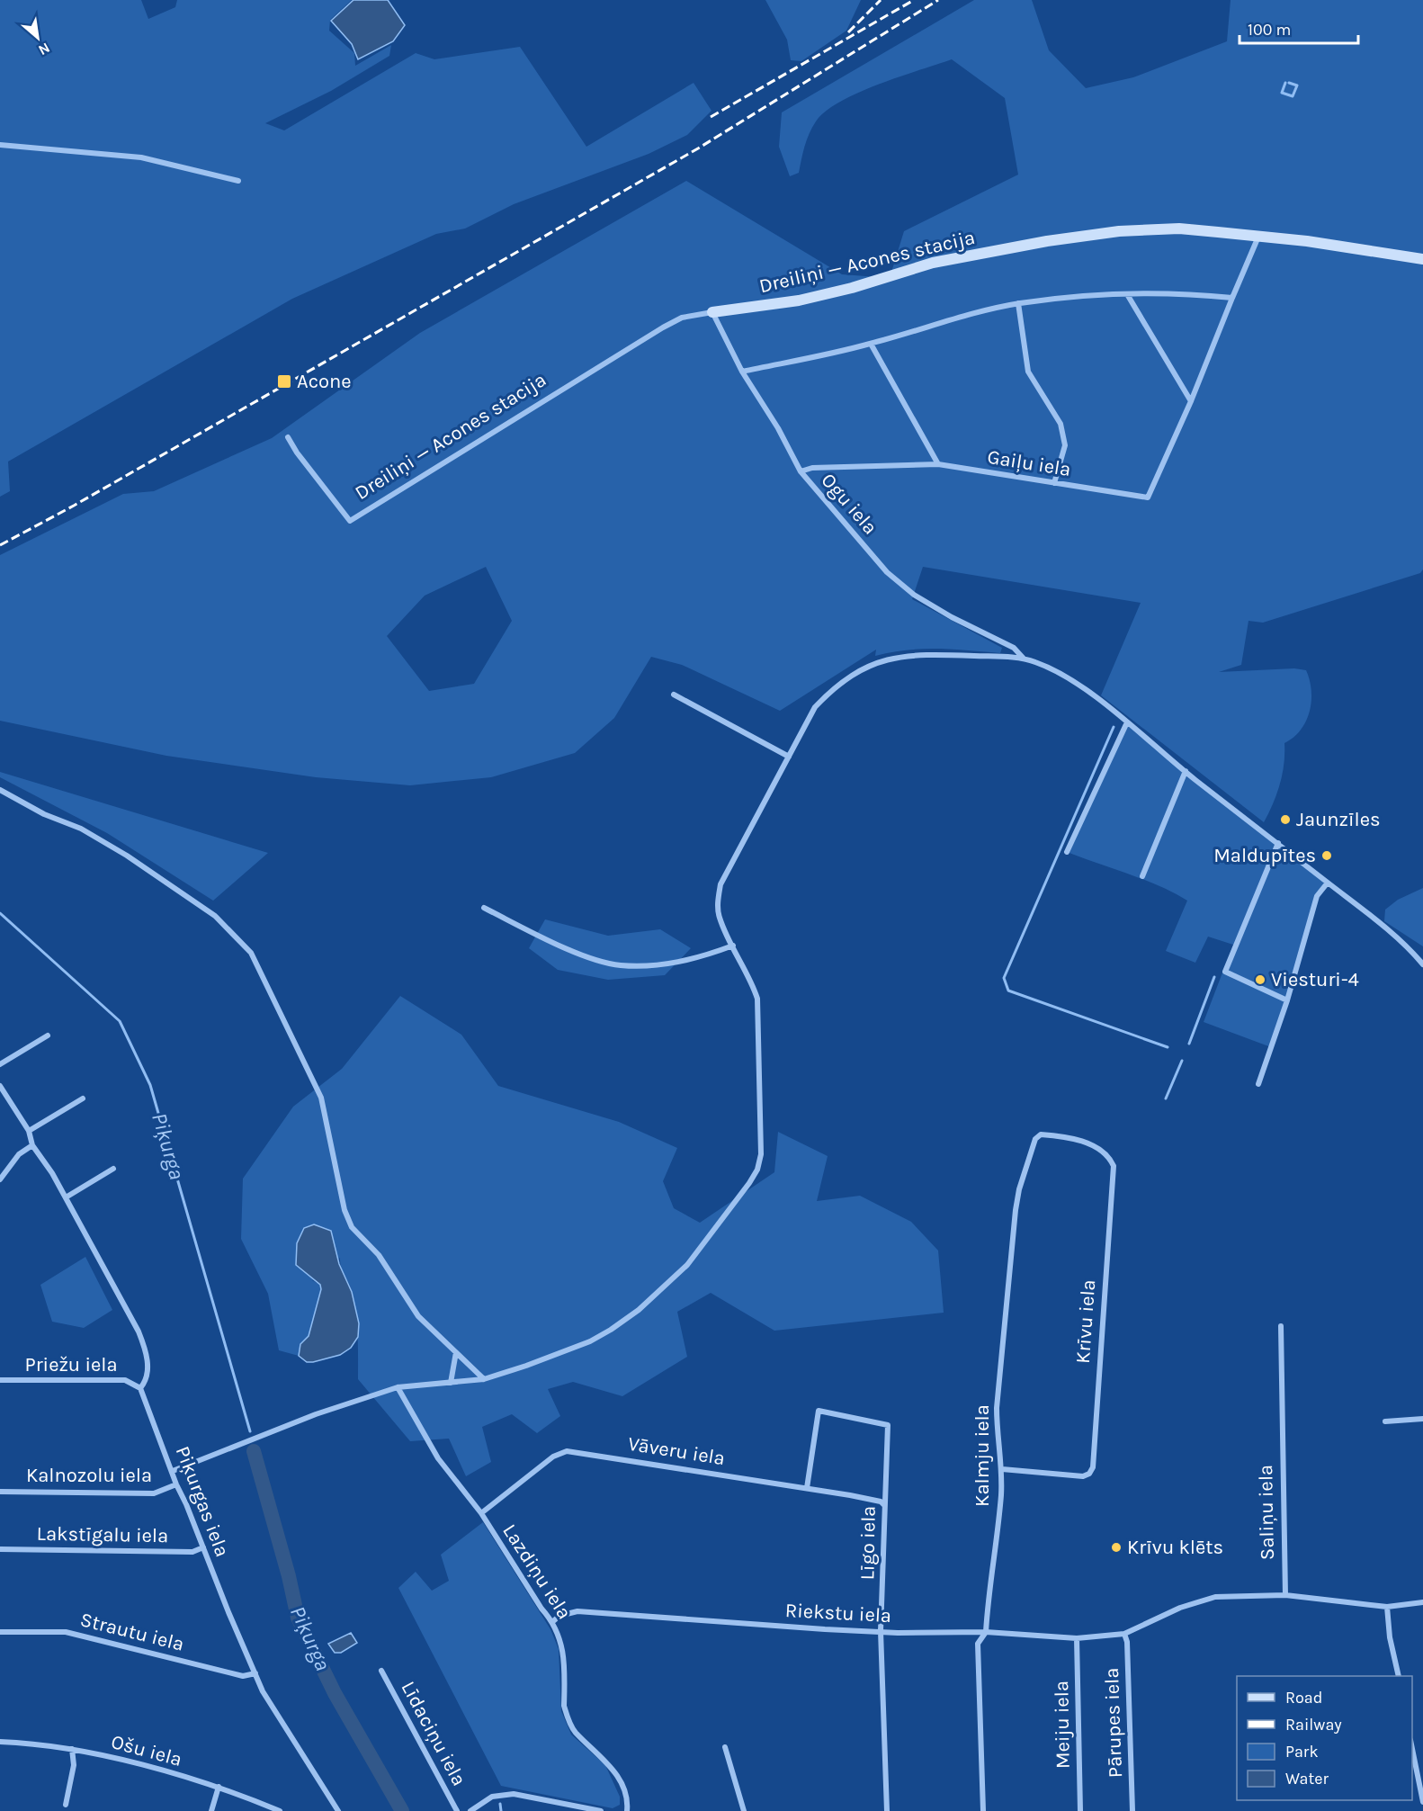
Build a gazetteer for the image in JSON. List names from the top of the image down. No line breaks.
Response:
{"streets":{"street":["Dreiliņi — Acones stacija","Gaiļu iela","Ogu iela","Krīvu iela","Priežu iela","Vāveru iela","Kalmju iela","Kalnozolu iela","Piķurgas iela","Saliņu iela","Lakstīgalu iela","Līgo iela","Lazdiņu iela","Riekstu iela","Strautu iela","Pārupes iela","Meiju iela","Līdaciņu iela","Ošu iela"]},"crossings":[["Dreiliņi — Acones stacija","Gaiļu iela"],["Dreiliņi — Acones stacija","Ogu iela"],["Gaiļu iela","Ogu iela"],["Krīvu iela","Kalmju iela"],["Priežu iela","Piķurgas iela"],["Vāveru iela","Līgo iela"],["Vāveru iela","Lazdiņu iela"],["Kalmju iela","Riekstu iela"],["Kalnozolu iela","Piķurgas iela"],["Piķurgas iela","Lakstīgalu iela"],["Piķurgas iela","Strautu iela"],["Saliņu iela","Riekstu iela"],["Līgo iela","Riekstu iela"],["Lazdiņu iela","Riekstu iela"],["Riekstu iela","Pārupes iela"],["Riekstu iela","Meiju iela"]],"water":["Piķurga"],"places":{"transit":["Acone"],"other":["Jaunzīles","Maldupītes","Viesturi-4","Krīvu klēts"]},"legend":["Road","Railway","Park","Water"],"scale_bar":"100 m","north":"bottom right"}
